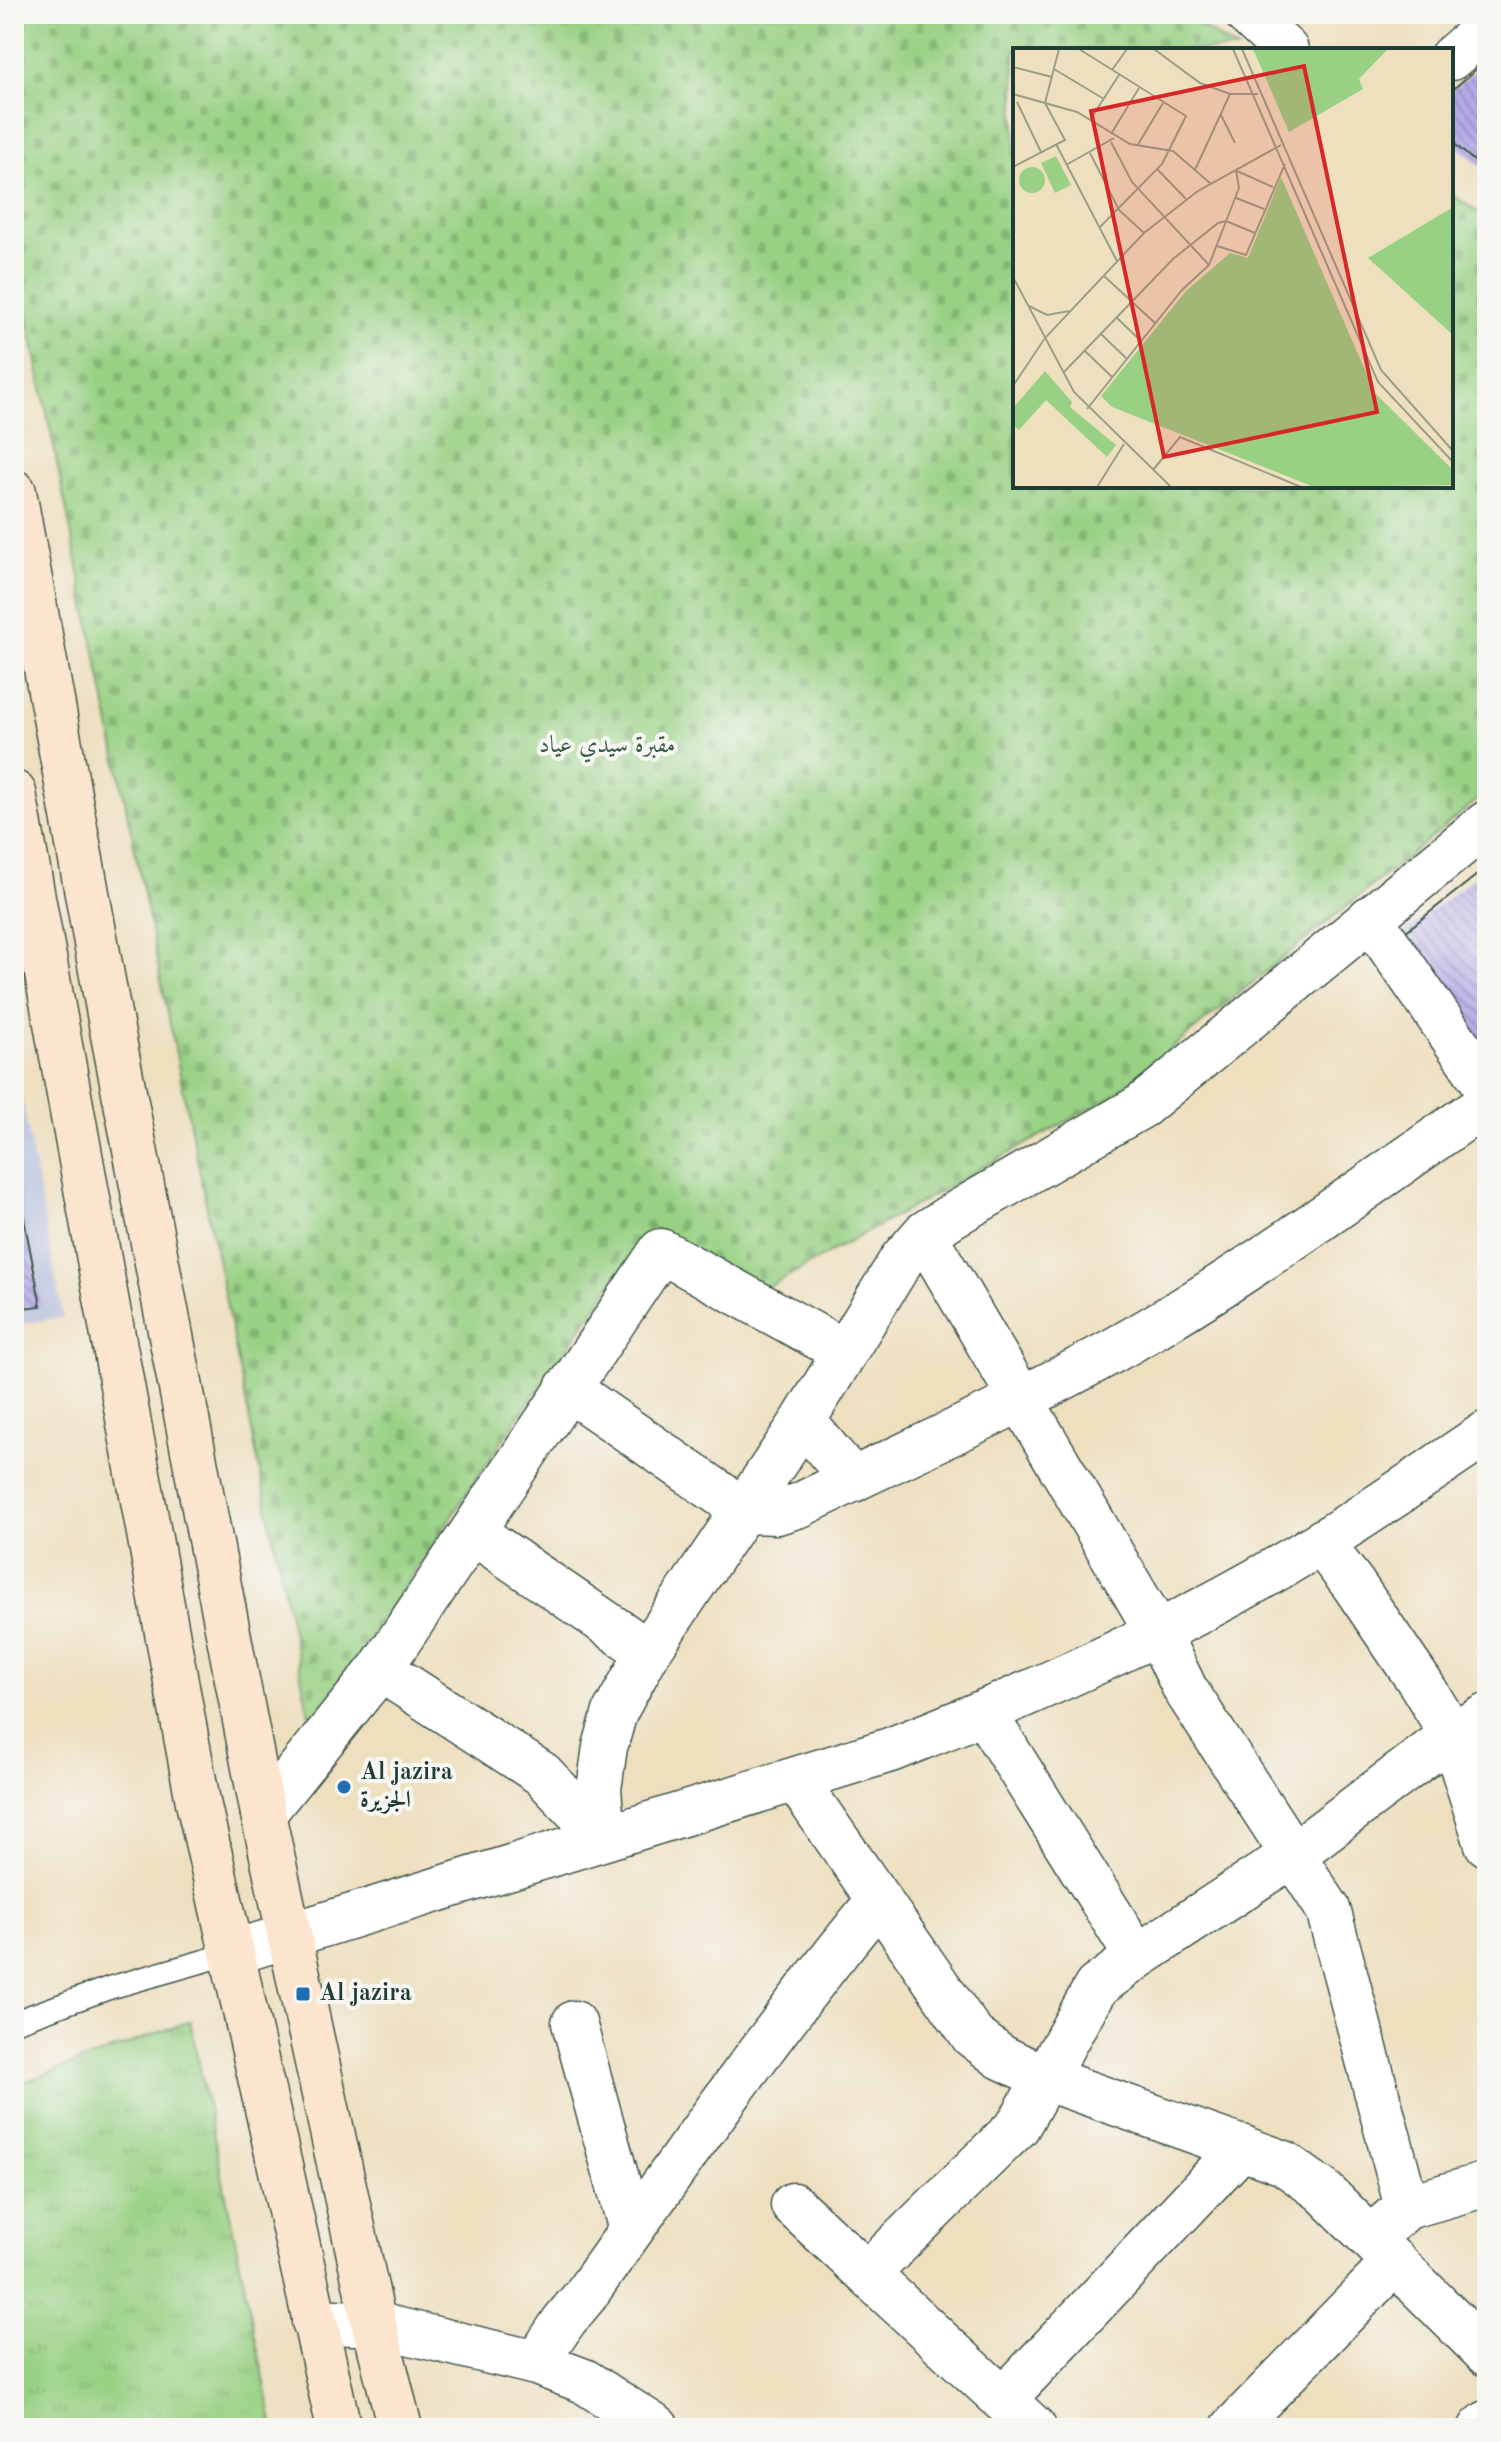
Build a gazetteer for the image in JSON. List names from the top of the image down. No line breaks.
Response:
{"parks":["مقبرة سيدي عياد"],"places":{"other":["Al jazira الجزيرة"],"transit":["Al jazira"]}}
